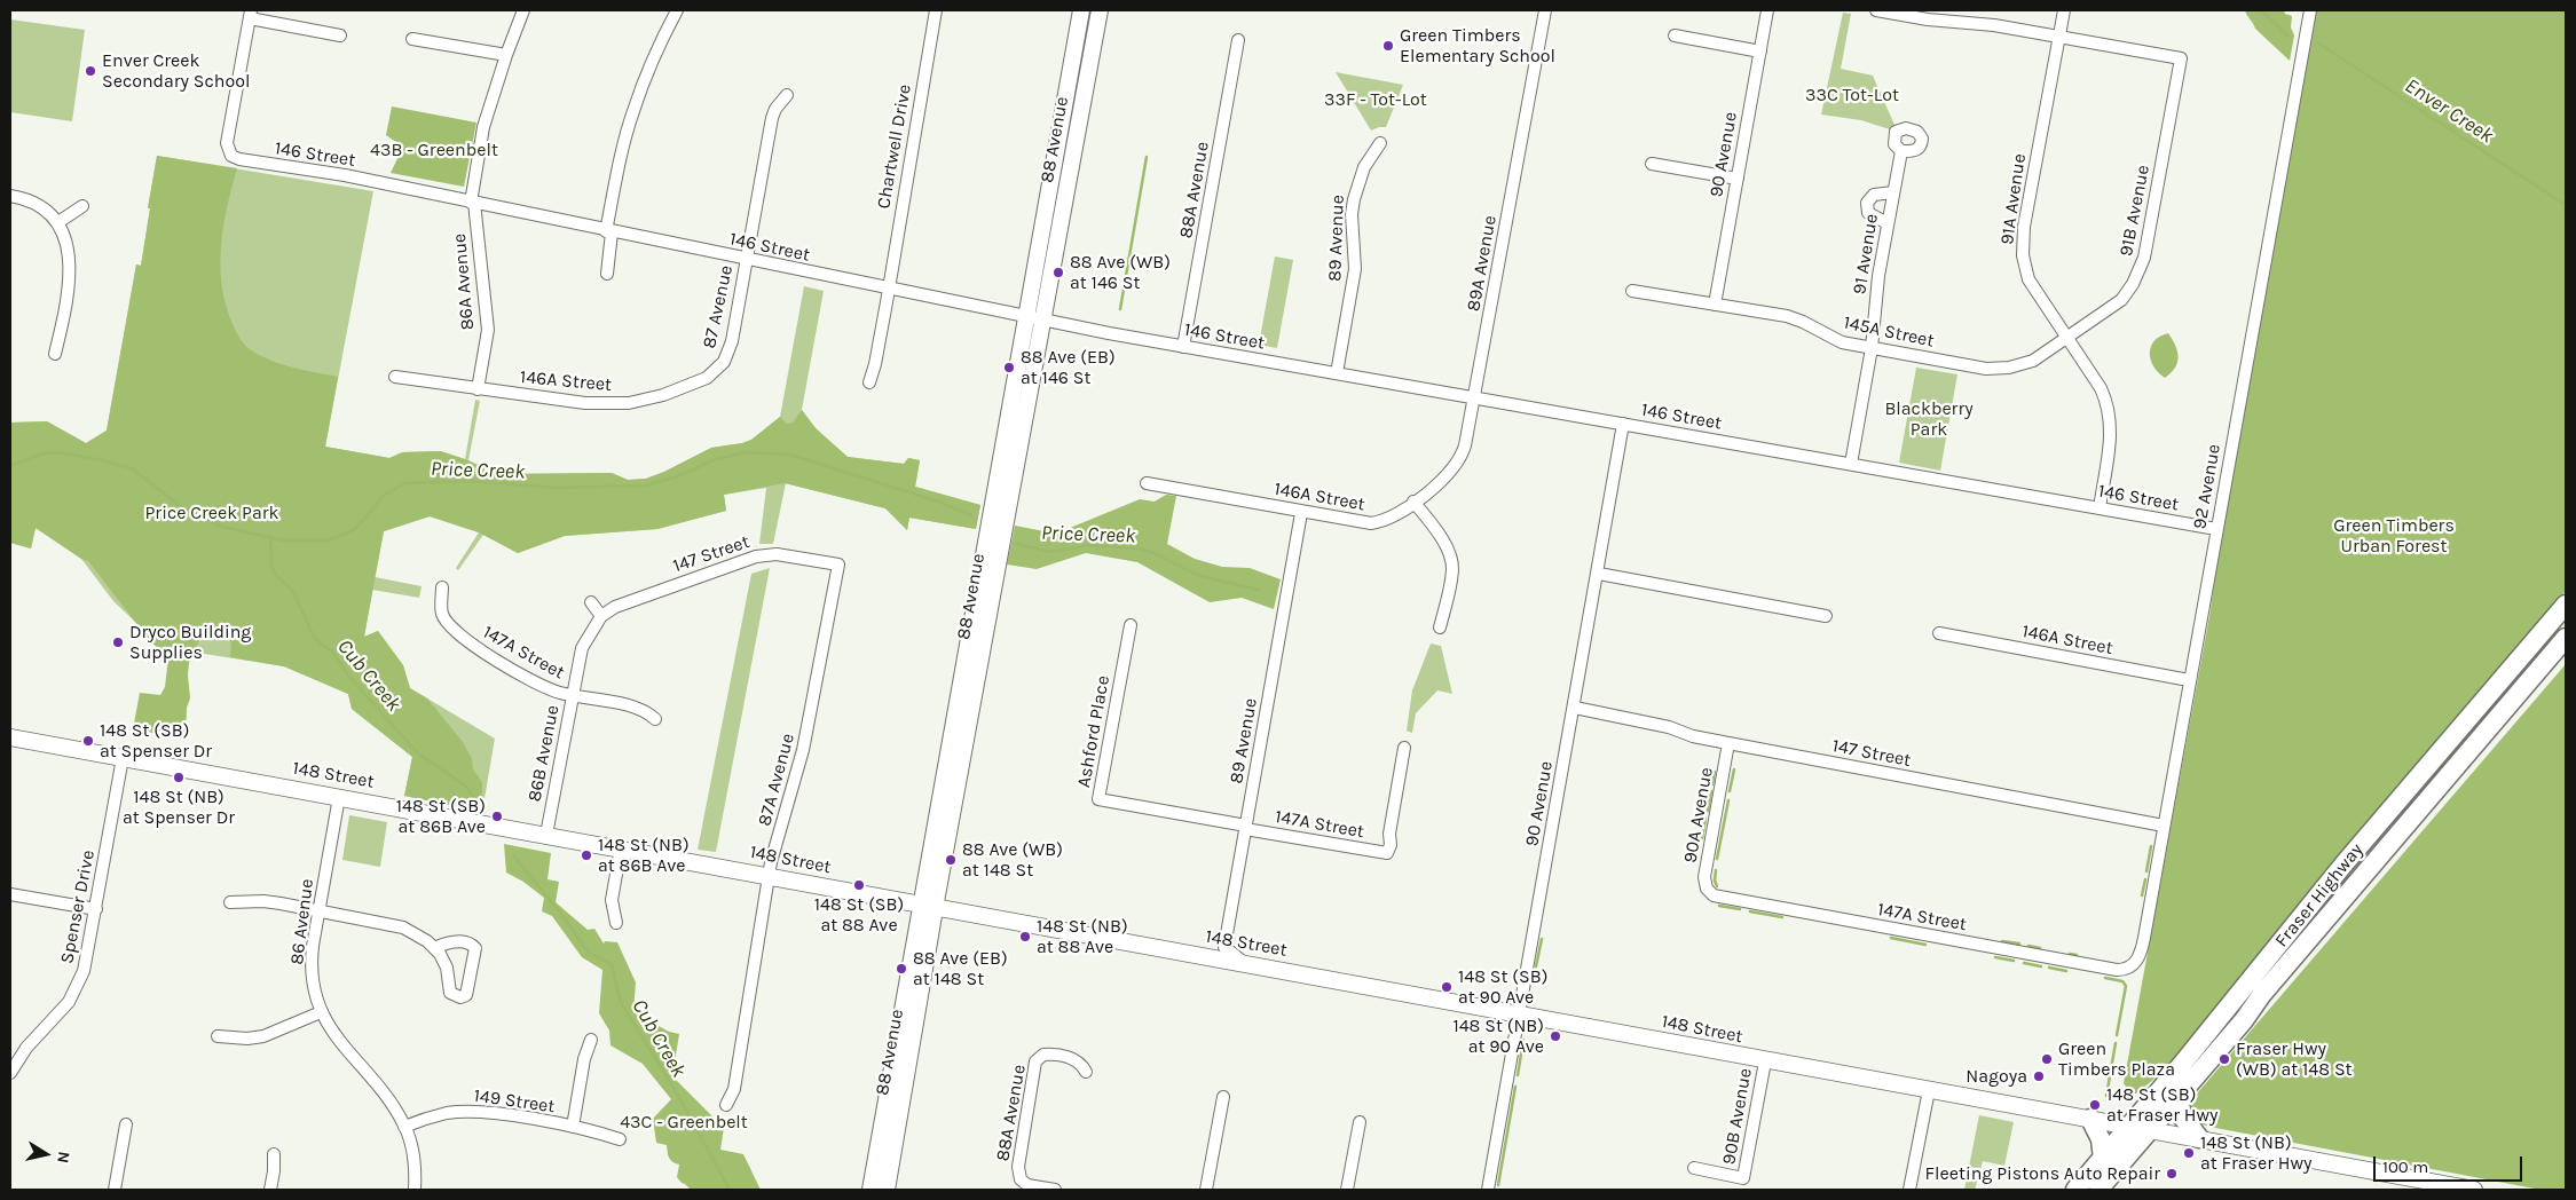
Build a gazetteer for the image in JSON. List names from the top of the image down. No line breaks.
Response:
{"streets":{"main road":["88 Avenue","148 Street","Fraser Highway"],"street":["Chartwell Drive","146 Street","90 Avenue","88A Avenue","91A Avenue","91B Avenue","89 Avenue","91 Avenue","89A Avenue","86A Avenue","87 Avenue","145A Street","146A Street","92 Avenue","147 Street","147A Street","Ashford Place","86B Avenue","87A Avenue","90A Avenue","Spenser Drive","86 Avenue","149 Street","90B Avenue"]},"crossings":[["88 Avenue","146 Street"],["88 Avenue","148 Street"],["Chartwell Drive","146 Street"],["146 Street","90 Avenue"],["146 Street","88A Avenue"],["146 Street","91A Avenue"],["146 Street","89 Avenue"],["146 Street","91 Avenue"],["146 Street","89A Avenue"],["146 Street","86A Avenue"],["146 Street","87 Avenue"],["146 Street","92 Avenue"],["90 Avenue","145A Street"],["90 Avenue","147 Street"],["90 Avenue","148 Street"],["91A Avenue","91B Avenue"],["91A Avenue","145A Street"],["91B Avenue","145A Street"],["89 Avenue","146A Street"],["89 Avenue","147A Street"],["89 Avenue","Ashford Place"],["89 Avenue","148 Street"],["91 Avenue","145A Street"],["89A Avenue","146A Street"],["86A Avenue","146A Street"],["87 Avenue","146A Street"],["146A Street","92 Avenue"],["92 Avenue","147 Street"],["92 Avenue","147A Street"],["147 Street","86B Avenue"],["147 Street","87A Avenue"],["147 Street","90A Avenue"],["147A Street","Ashford Place"],["147A Street","86B Avenue"],["147A Street","90A Avenue"],["86B Avenue","148 Street"],["148 Street","87A Avenue"],["148 Street","Fraser Highway"],["148 Street","Spenser Drive"],["148 Street","86 Avenue"],["148 Street","90B Avenue"],["86 Avenue","149 Street"]],"water":["Enver Creek","Price Creek","Cub Creek"],"parks":["33C Tot-Lot","33F - Tot-Lot","43B - Greenbelt","Blackberry Park","Price Creek Park","Green Timbers Urban Forest","43C - Greenbelt"],"places":["Green Timbers Elementary School","Enver Creek Secondary School","88 Ave (WB) at 146 St","88 Ave (EB) at 146 St","Dryco Building Supplies","148 St (SB) at Spenser Dr","148 St (NB) at Spenser Dr","148 St (SB) at 86B Ave","148 St (NB) at 86B Ave","88 Ave (WB) at 148 St","148 St (SB) at 88 Ave","148 St (NB) at 88 Ave","88 Ave (EB) at 148 St","148 St (SB) at 90 Ave","148 St (NB) at 90 Ave","Green Timbers Plaza","Fraser Hwy (WB) at 148 St","Nagoya","148 St (SB) at Fraser Hwy","148 St (NB) at Fraser Hwy","Fleeting Pistons Auto Repair"],"scale_bar":"100 m","north":"right"}
